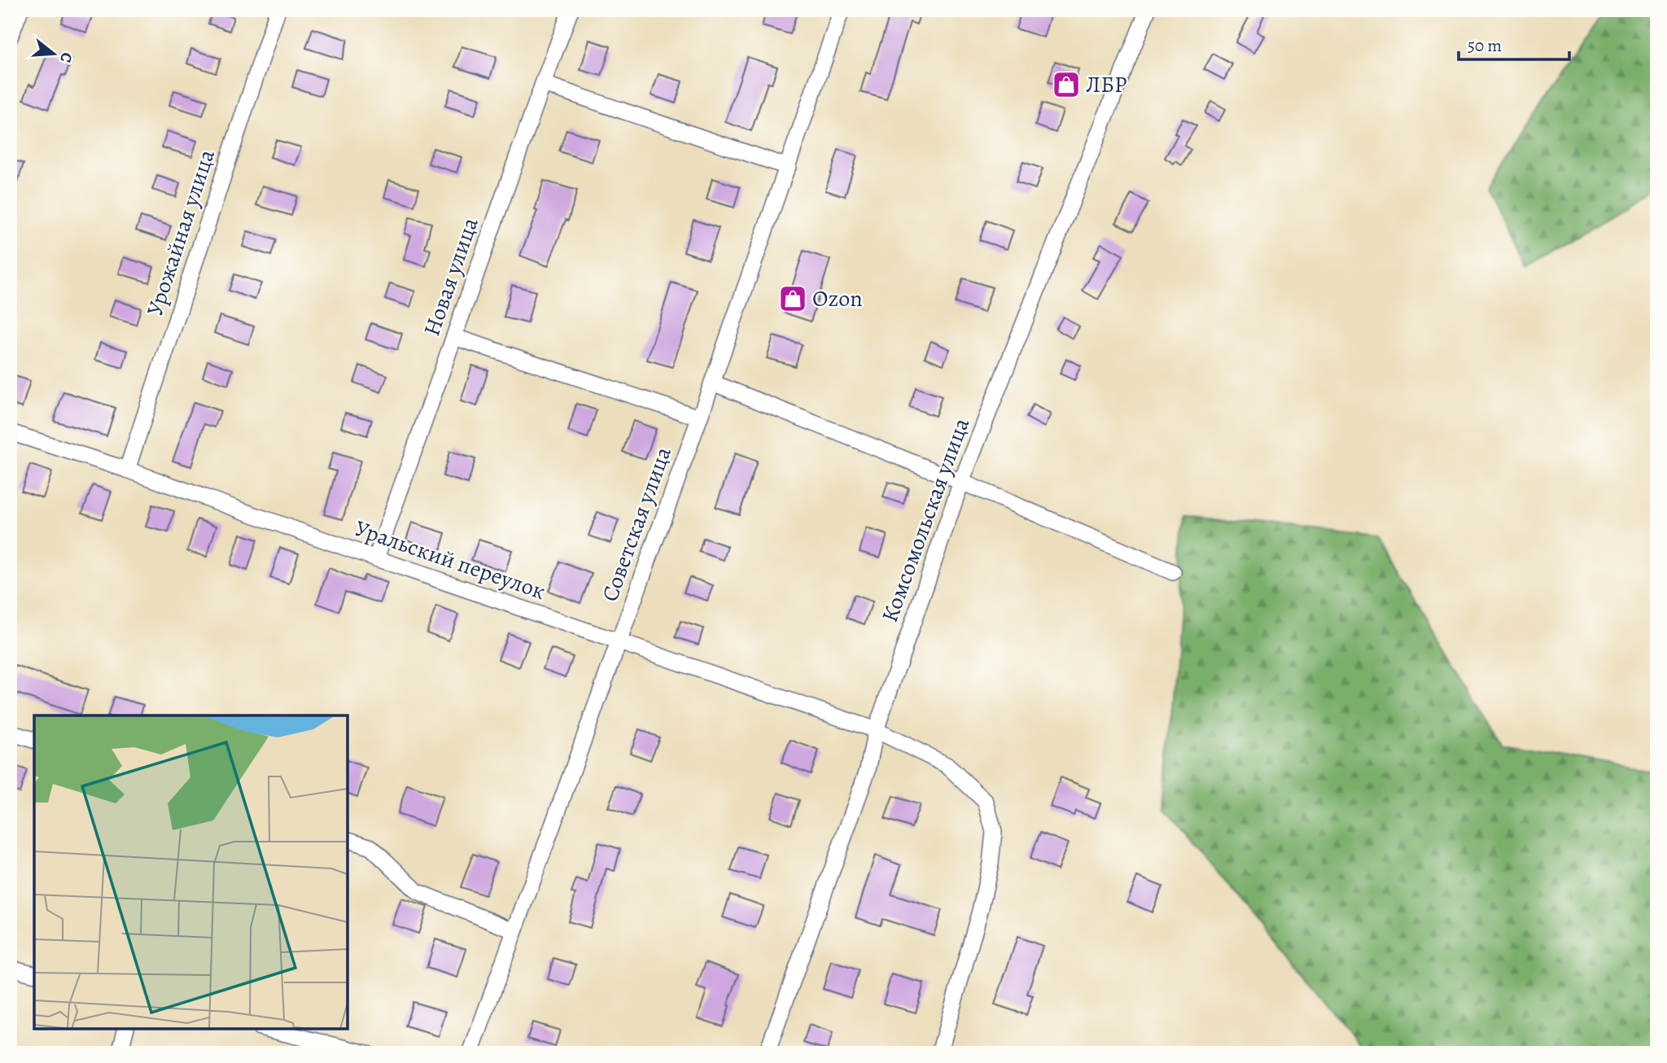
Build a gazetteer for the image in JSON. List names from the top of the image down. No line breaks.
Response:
{"streets":{"street":["Урожайная улица","Новая улица","Комсомольская улица","Советская улица","Уральский переулок"]},"crossings":[["Урожайная улица","Уральский переулок"],["Новая улица","Уральский переулок"],["Комсомольская улица","Уральский переулок"],["Советская улица","Уральский переулок"]],"places":{"shop":["ЛБР","Ozon"]},"scale_bar":"50 m","north":"right"}
